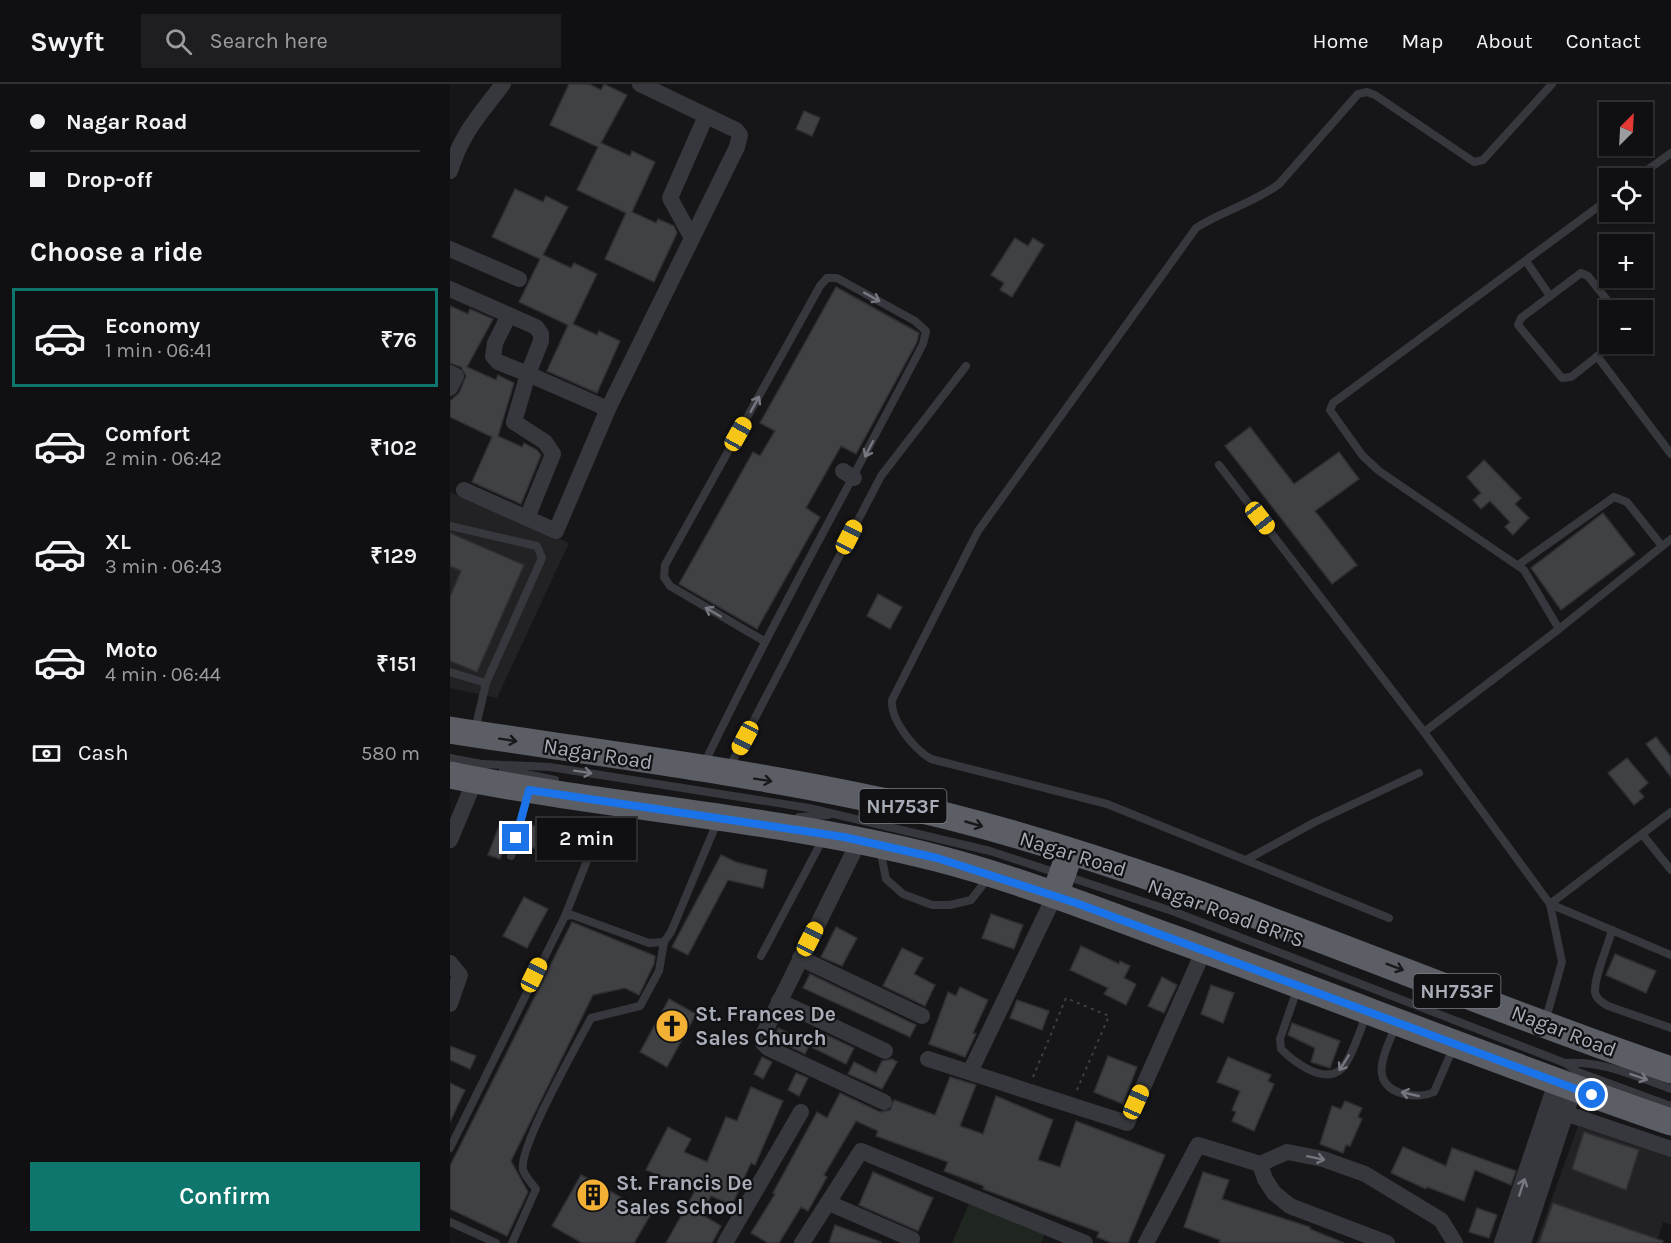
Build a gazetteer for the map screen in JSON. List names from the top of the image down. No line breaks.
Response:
{"streets":{"highway":["Nagar Road","NH753F"],"lane":["Nagar Road BRTS"]},"crossings":[["Nagar Road","Nagar Road BRTS"]],"places":{"church":["St. Frances De Sales Church"],"building":["St. Francis De Sales School"]},"north":"top right","page":{"header":"Swyft","search":"Search here","nav":["Home","Map","About","Contact"],"banner":["Nagar Road","Drop-off"],"map_buttons":["+","−"],"heading":"Choose a ride","list":[{"name":"Economy","note":"1 min · 06:41","value":"₹76"},{"name":"Comfort","note":"2 min · 06:42","value":"₹102"},{"name":"XL","note":"3 min · 06:43","value":"₹129"},{"name":"Moto","note":"4 min · 06:44","value":"₹151"}],"pay":["Cash","580 m"],"bubble":"2 min","buttons":"Confirm"}}
